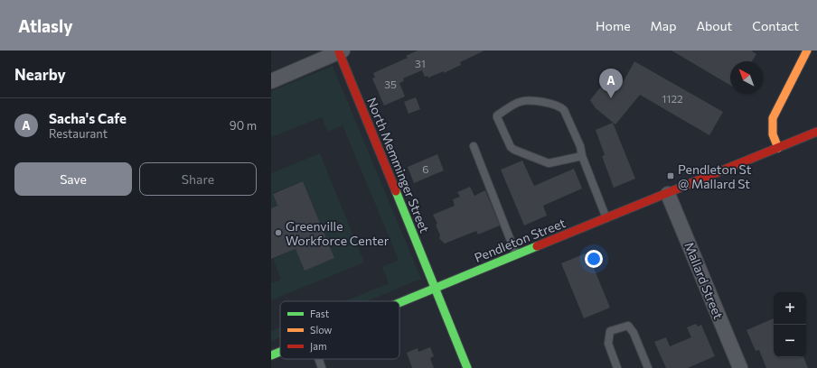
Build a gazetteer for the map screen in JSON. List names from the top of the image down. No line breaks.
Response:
{"streets":{"main road":["North Memminger Street","Pendleton Street"],"street":["Mallard Street"]},"crossings":[["North Memminger Street","Pendleton Street"],["Pendleton Street","Mallard Street"]],"places":{"transit":["Pendleton St @ Mallard St"],"other":["Greenville Workforce Center"]},"house_numbers":["31","35","1122","6"],"legend":["Fast","Slow","Jam"],"north":"top left","page":{"header":"Atlasly","nav":["Home","Map","About","Contact"],"heading":"Nearby","pins":"A","list":[{"mark":"A","name":"Sacha's Cafe","note":"Restaurant","value":"90 m"}],"buttons":["Save","Share"],"map_buttons":["+","−"]}}
